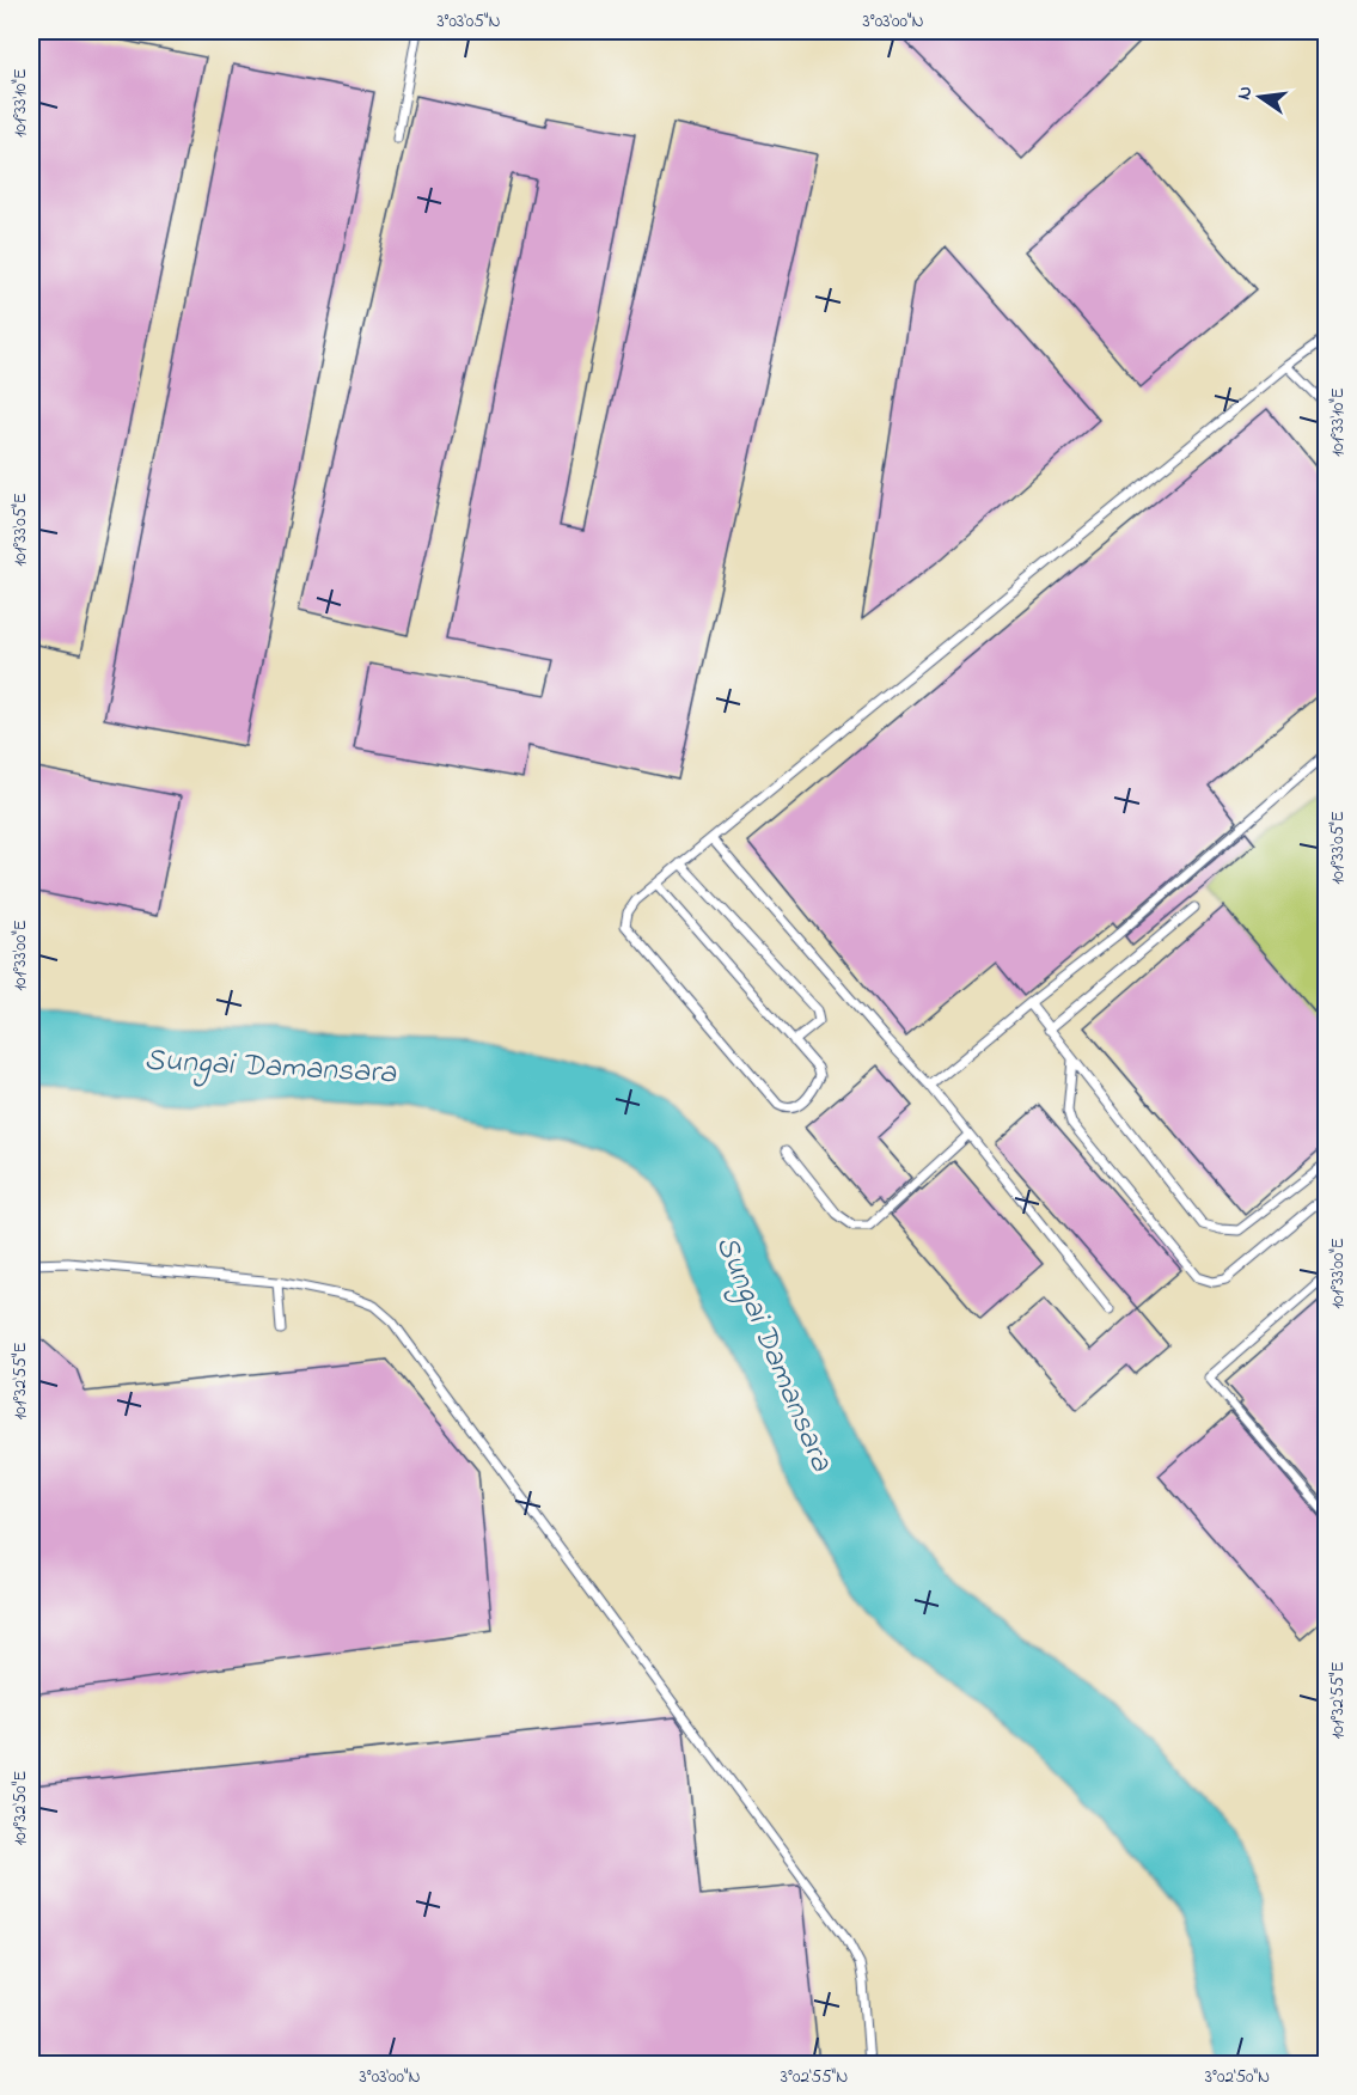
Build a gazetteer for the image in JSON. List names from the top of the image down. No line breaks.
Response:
{"water":["Sungai Damansara"],"north":"left","coordinates":["3°03'05\"N","3°03'00\"N","101°33'10\"E","101°33'05\"E","101°33'00\"E","101°32'55\"E","101°32'50\"E","3°02'55\"N","3°02'50\"N"]}
